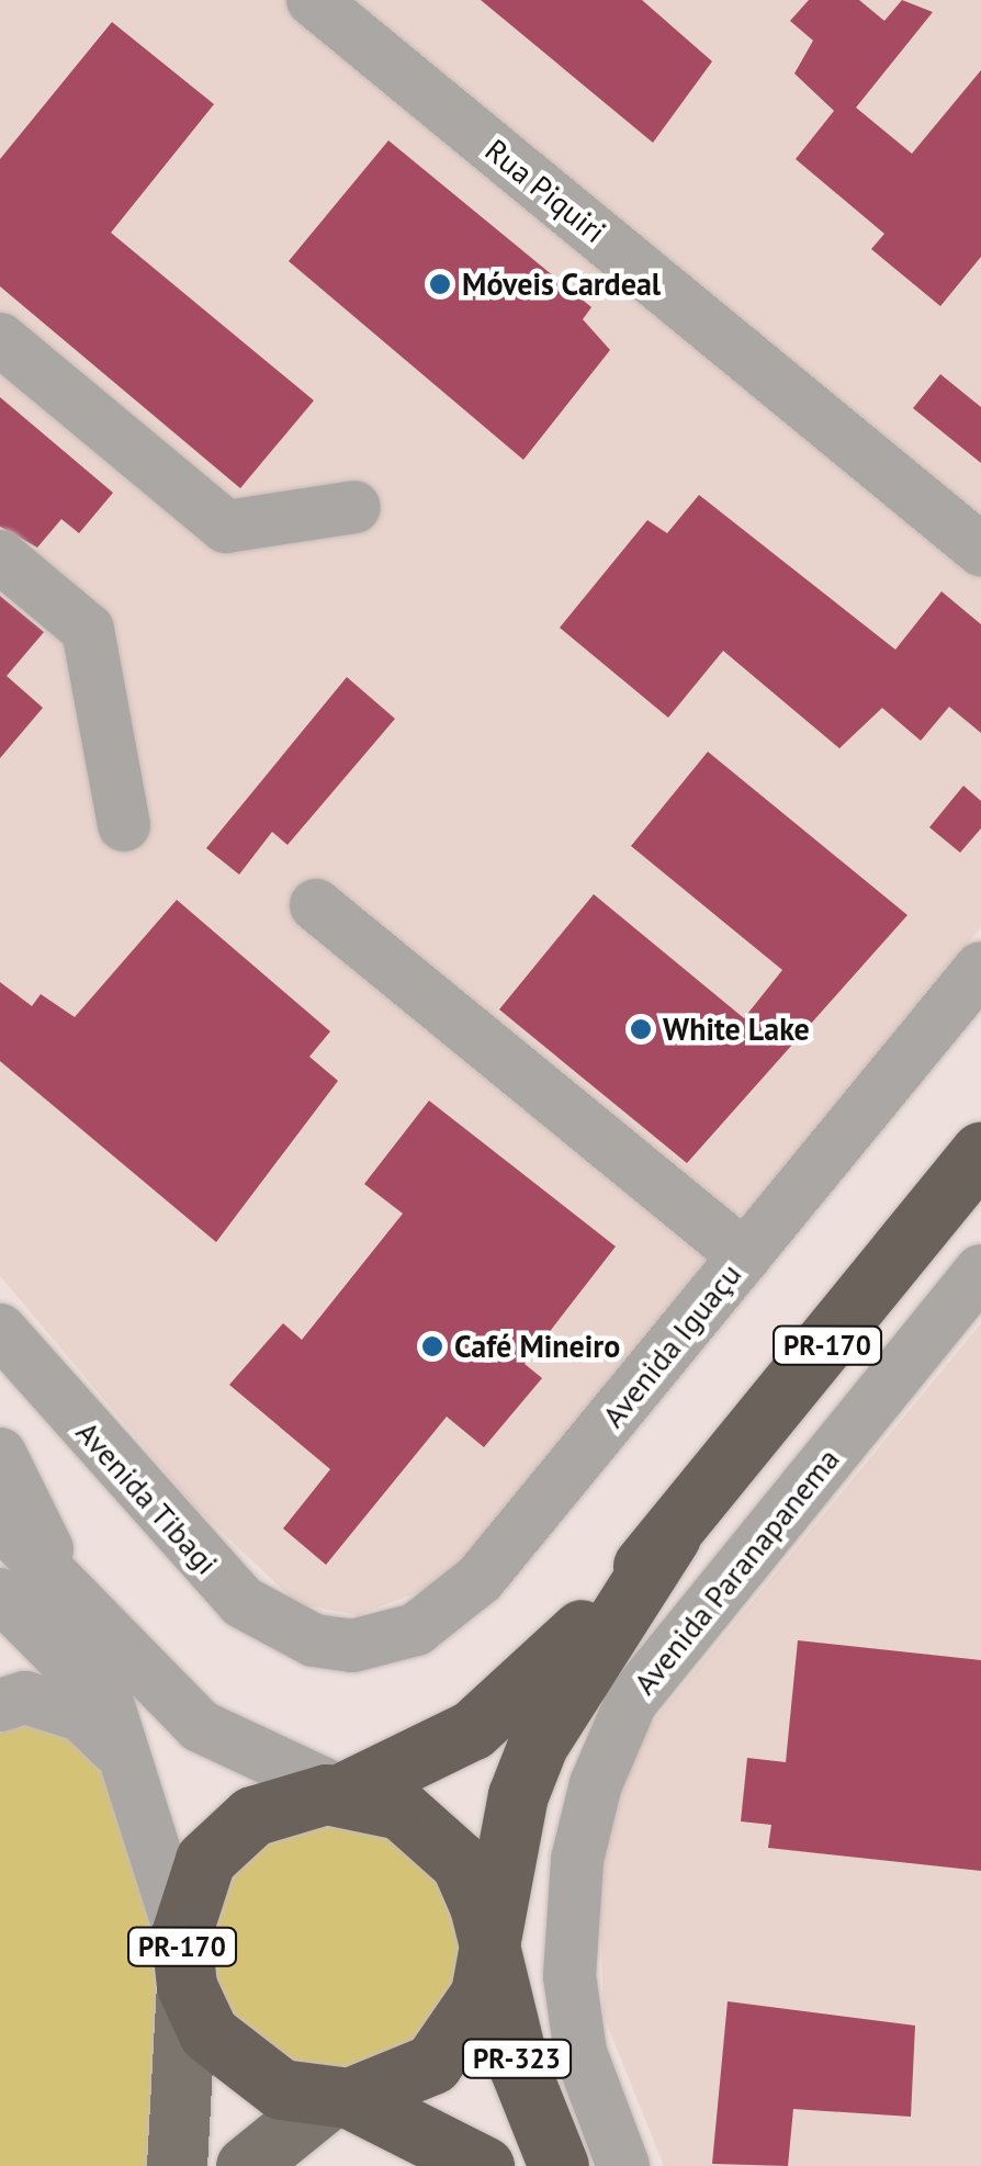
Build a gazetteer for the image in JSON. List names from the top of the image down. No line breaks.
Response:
{"streets":{"highway":["PR-170","PR-323"],"street":["Rua Piquiri","Avenida Iguaçu","Avenida Tibagi","Avenida Paranapanema"]},"crossings":[["Avenida Iguaçu","Avenida Tibagi"],["PR-170","PR-323"]],"places":["Móveis Cardeal","White Lake","Café Mineiro"]}
